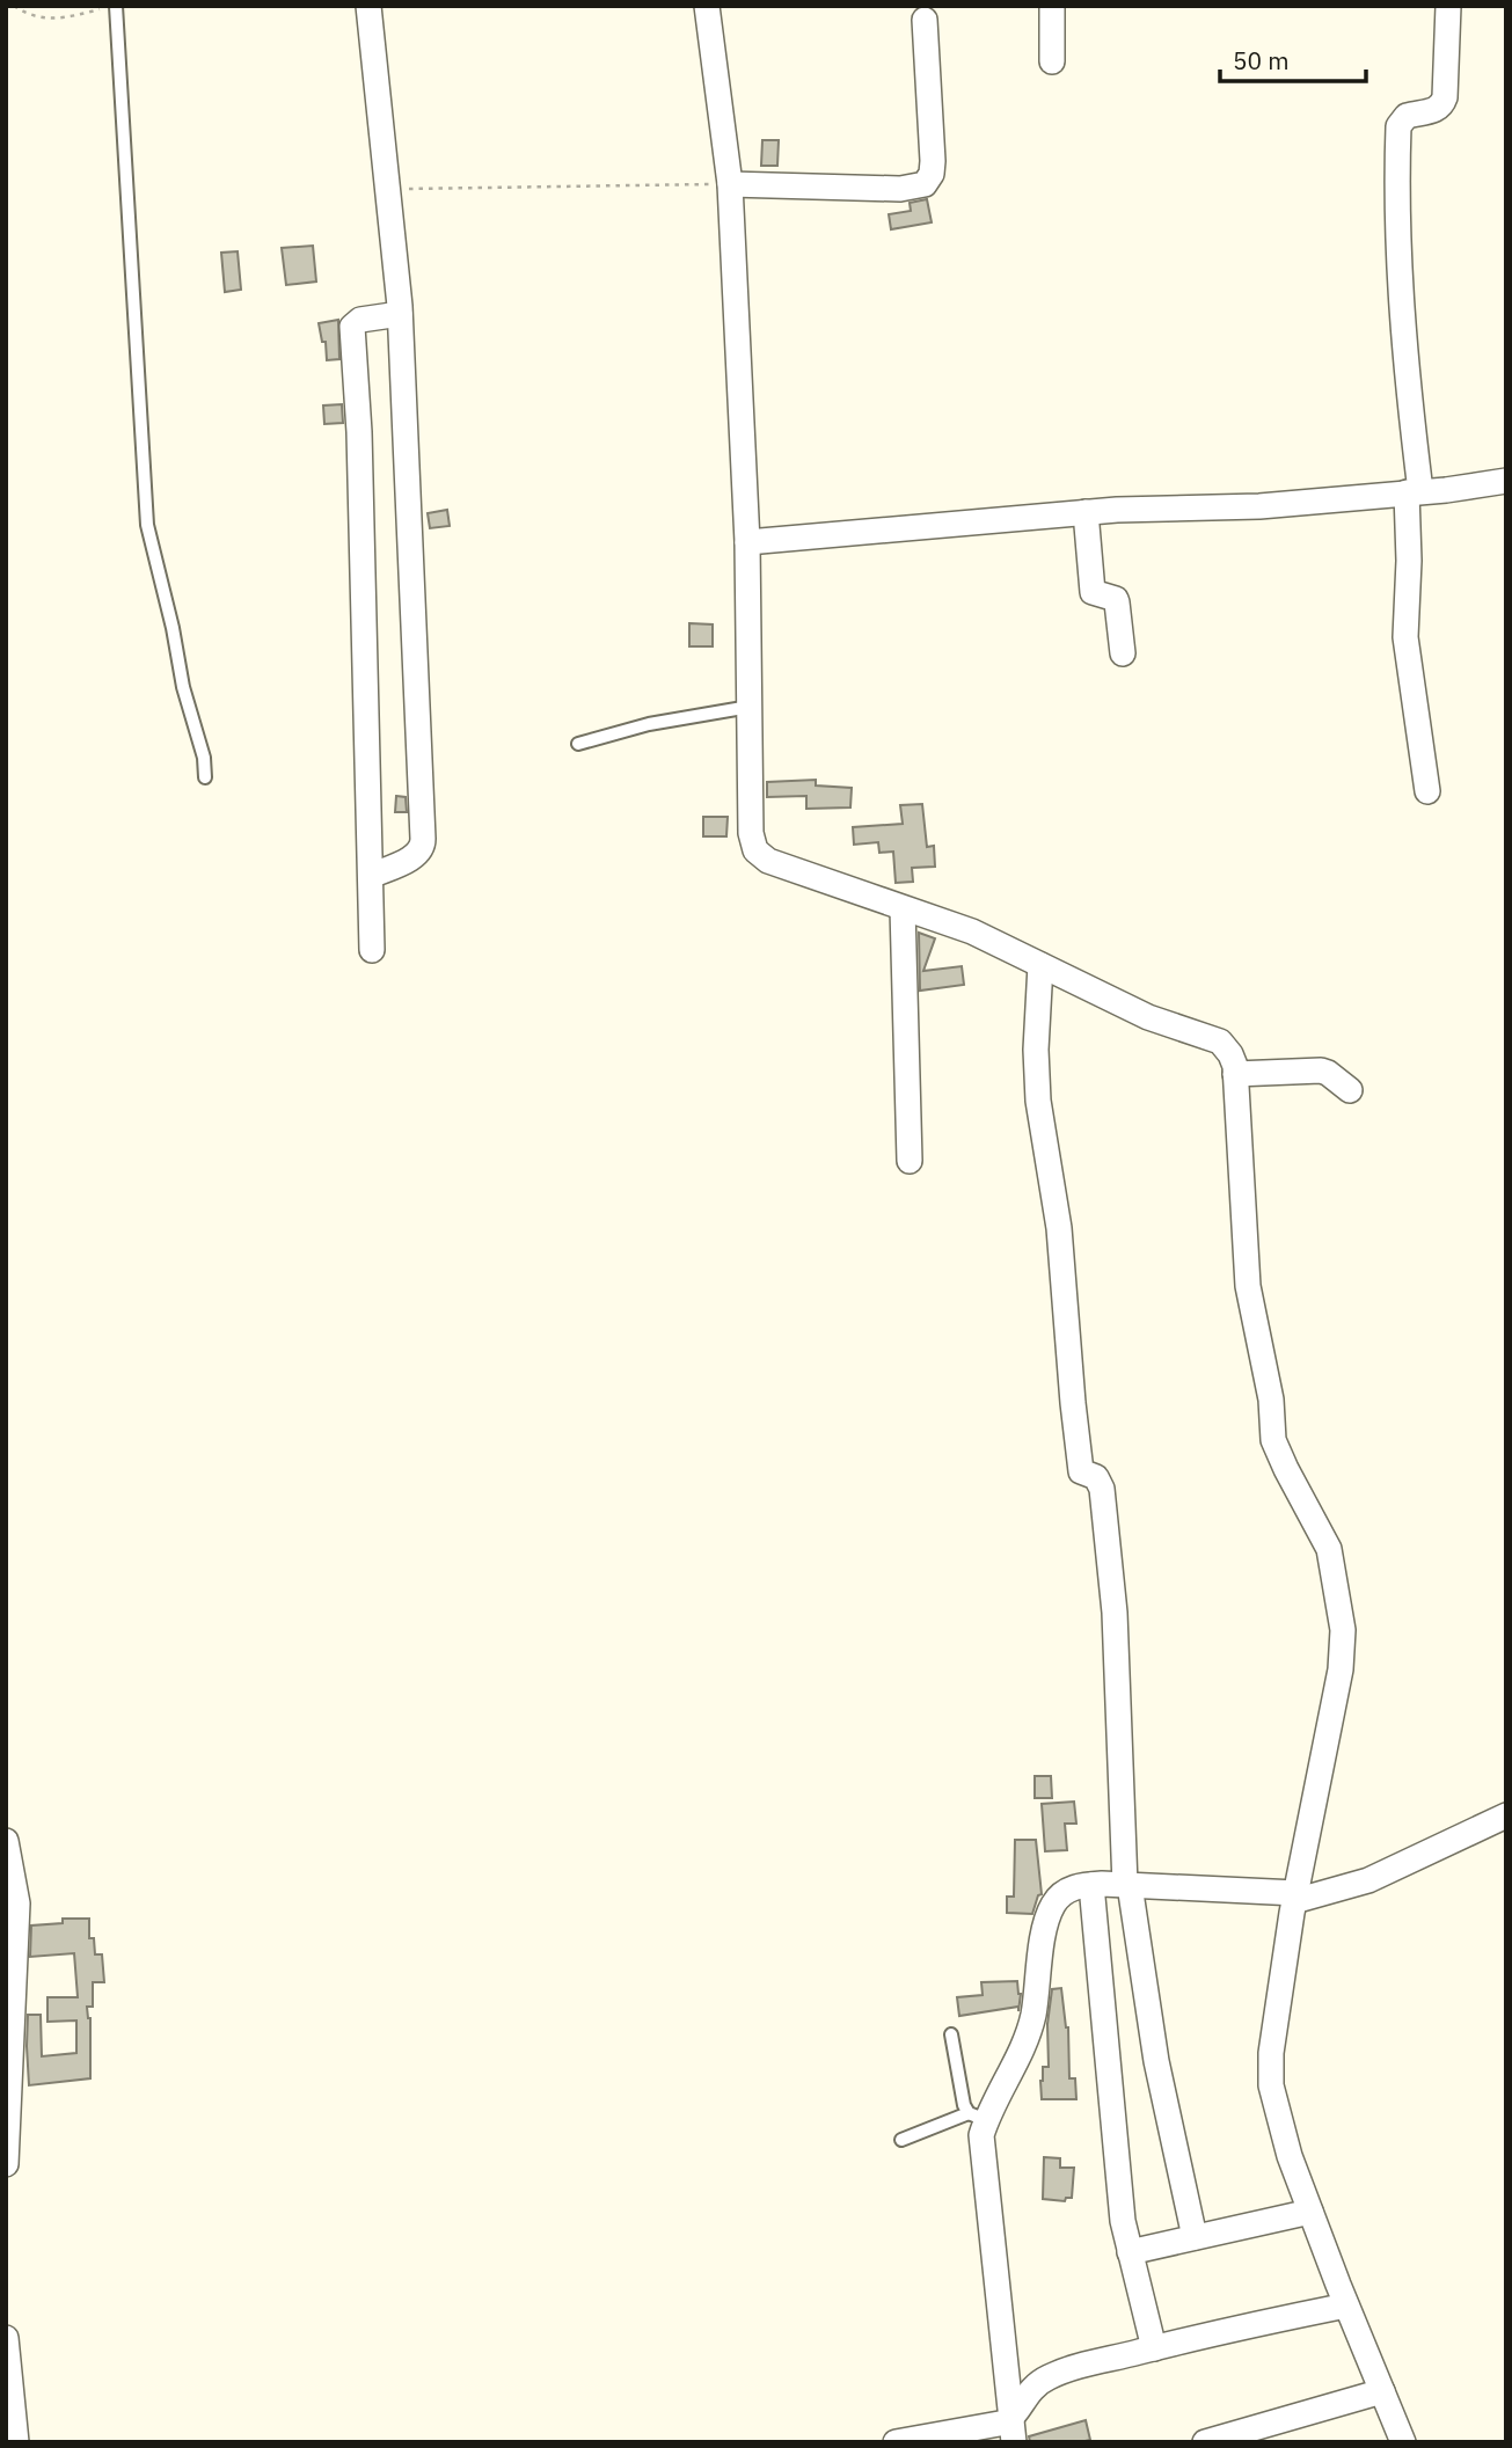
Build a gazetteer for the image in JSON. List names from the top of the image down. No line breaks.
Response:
{"scale_bar":"50 m"}
